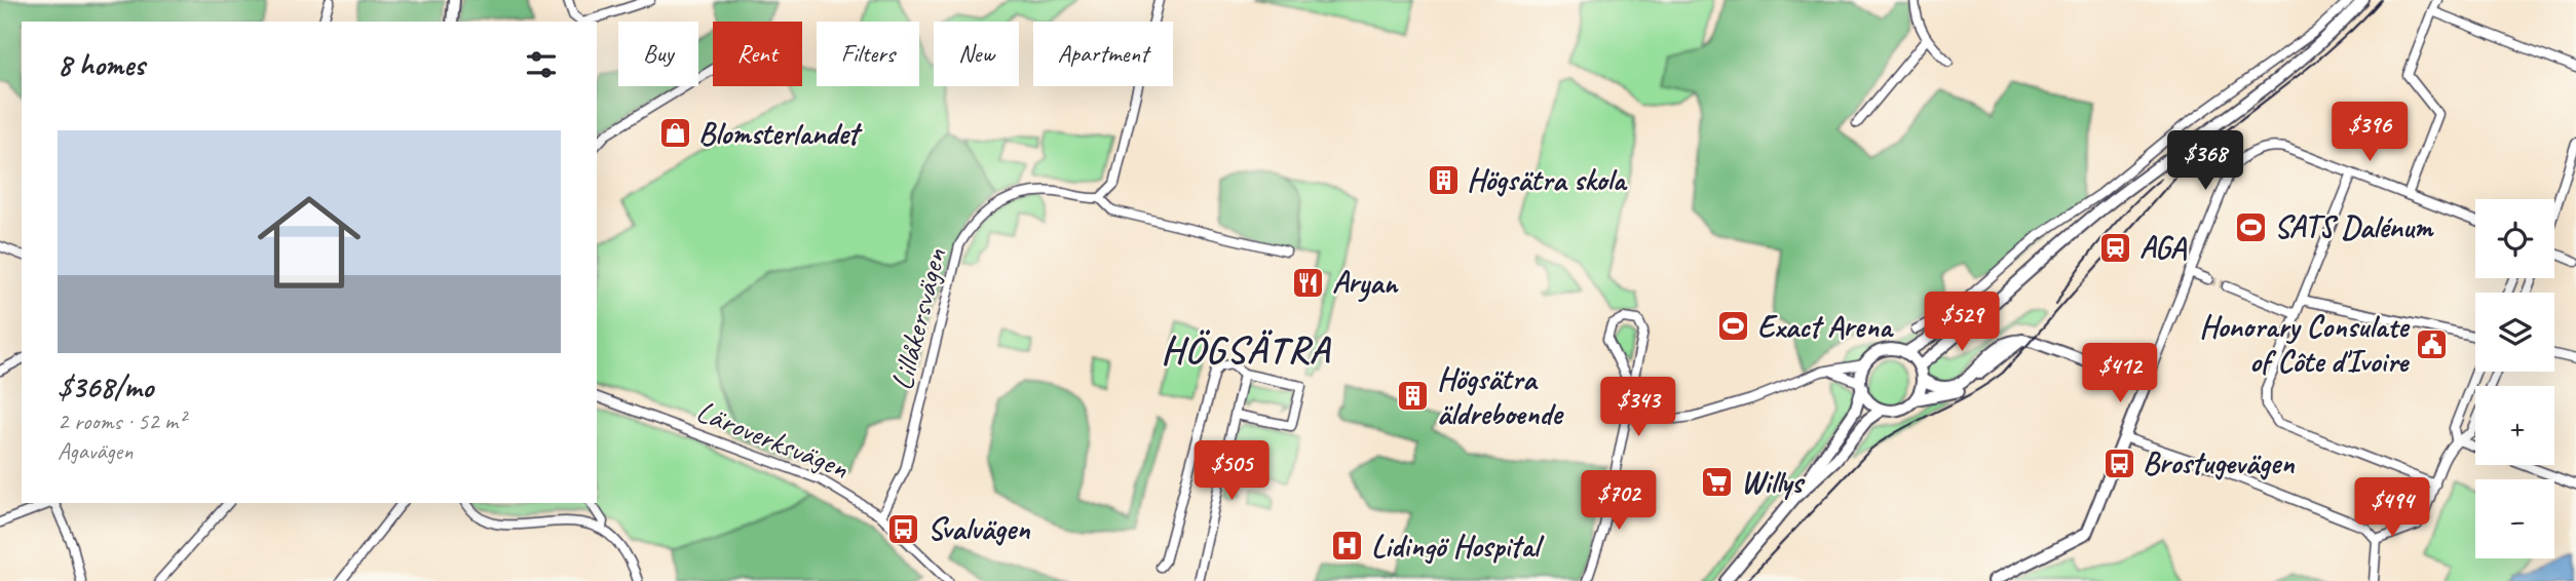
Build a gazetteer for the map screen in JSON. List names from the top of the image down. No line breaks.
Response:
{"streets":{"street":["Lillåkersvägen","Läroverksvägen"]},"crossings":[["Lillåkersvägen","Läroverksvägen"]],"districts":["HÖGSÄTRA"],"places":{"shop":["Blomsterlandet"],"building":["Högsätra skola","Högsätra äldreboende"],"sports":["SATS Dalénum","Exact Arena"],"station":["AGA"],"restaurant":["Aryan"],"public building":["Honorary Consulate of Côte d'Ivoire"],"bus stop":["Brostugevägen","Svalvägen"],"supermarket":["Willys"],"hospital":["Lidingö Hospital"]},"page":{"chip":["Buy","Rent","Filters","New","Apartment"],"heading":"8 homes","price":["$396","$368","$529","$412","$343","$505","$702","$494"],"list":[{"name":"$368/mo","note":"2 rooms · 52 m² · Agavägen"}],"map_buttons":["+","−"]}}
